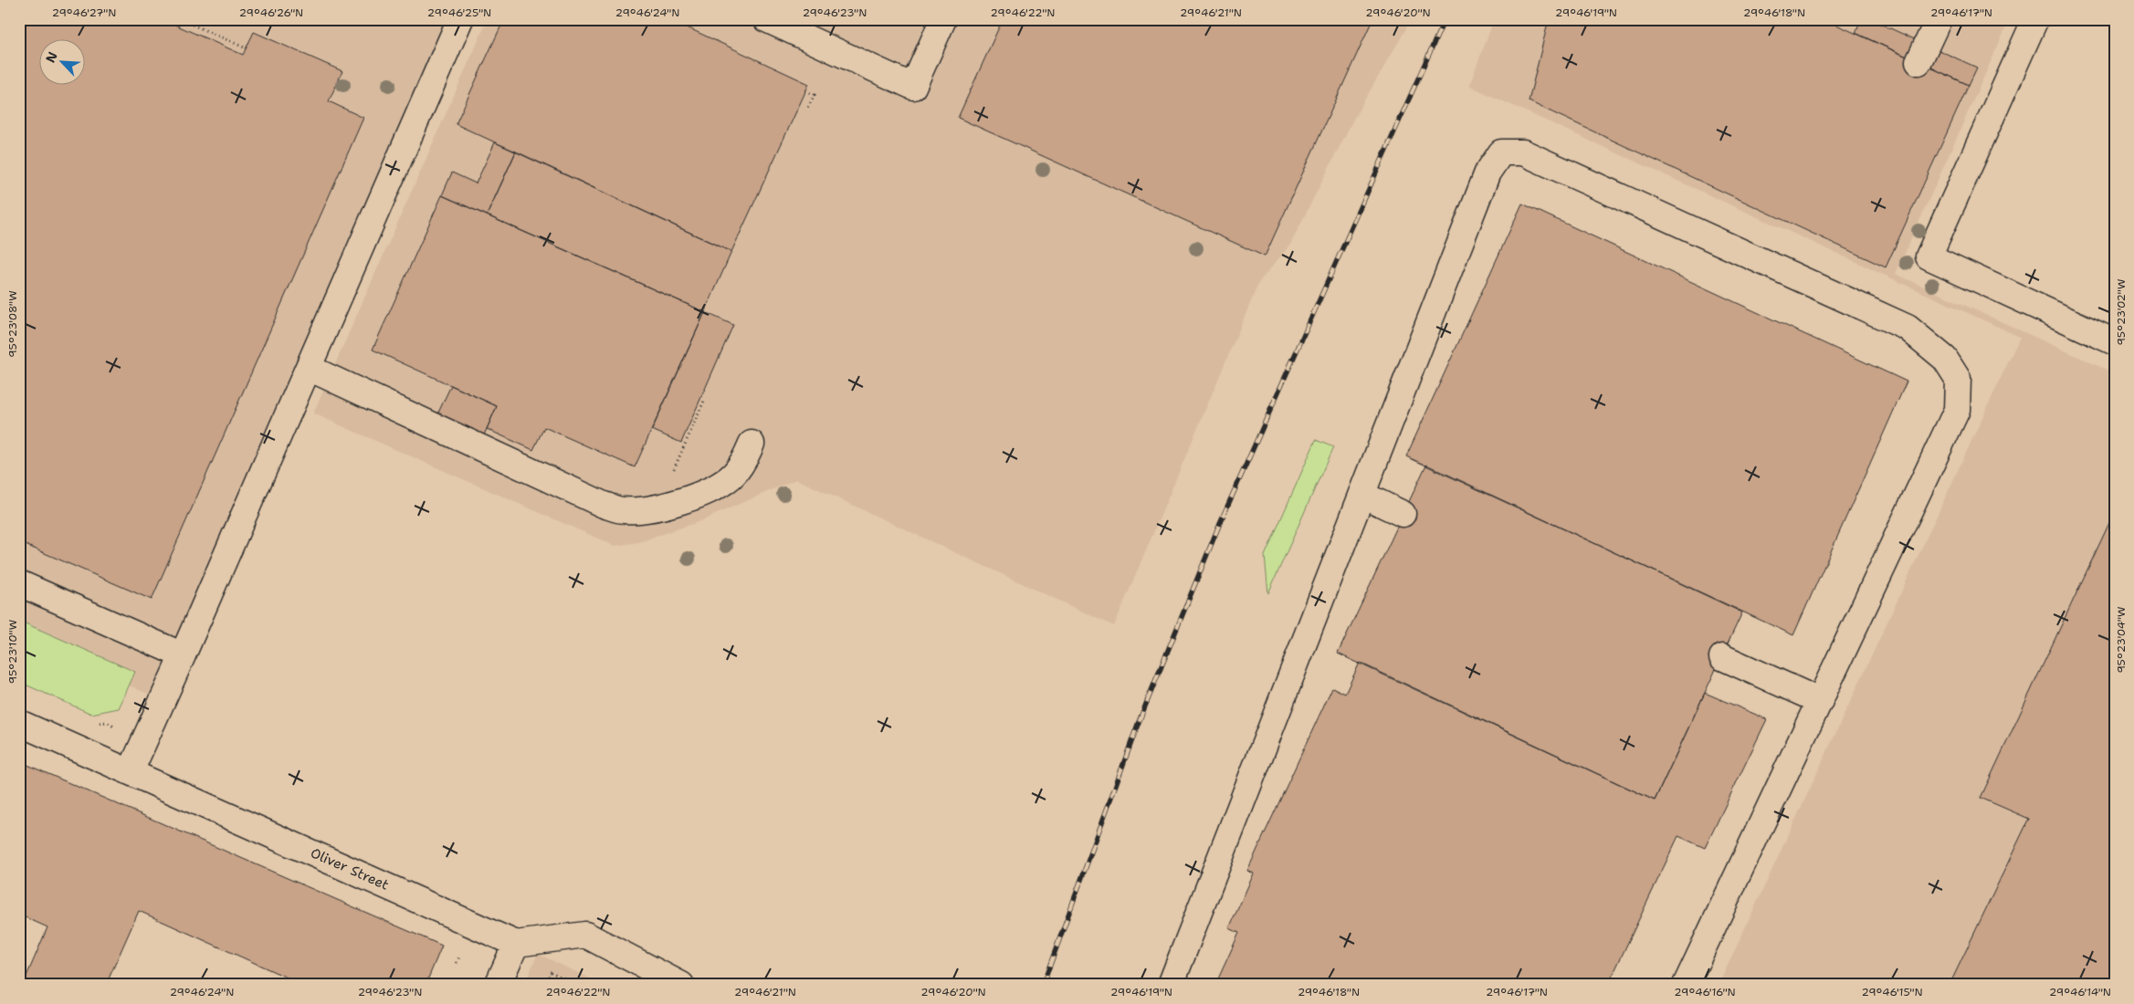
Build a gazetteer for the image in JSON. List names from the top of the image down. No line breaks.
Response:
{"streets":{"street":["Oliver Street"]},"north":"top left","coordinates":["29°46'27\"N","29°46'26\"N","29°46'25\"N","29°46'24\"N","29°46'23\"N","29°46'22\"N","29°46'21\"N","29°46'20\"N","29°46'19\"N","29°46'18\"N","29°46'17\"N","95°23'02\"W","95°23'08\"W","95°23'04\"W","95°23'10\"W","29°46'16\"N","29°46'15\"N","29°46'14\"N"]}
